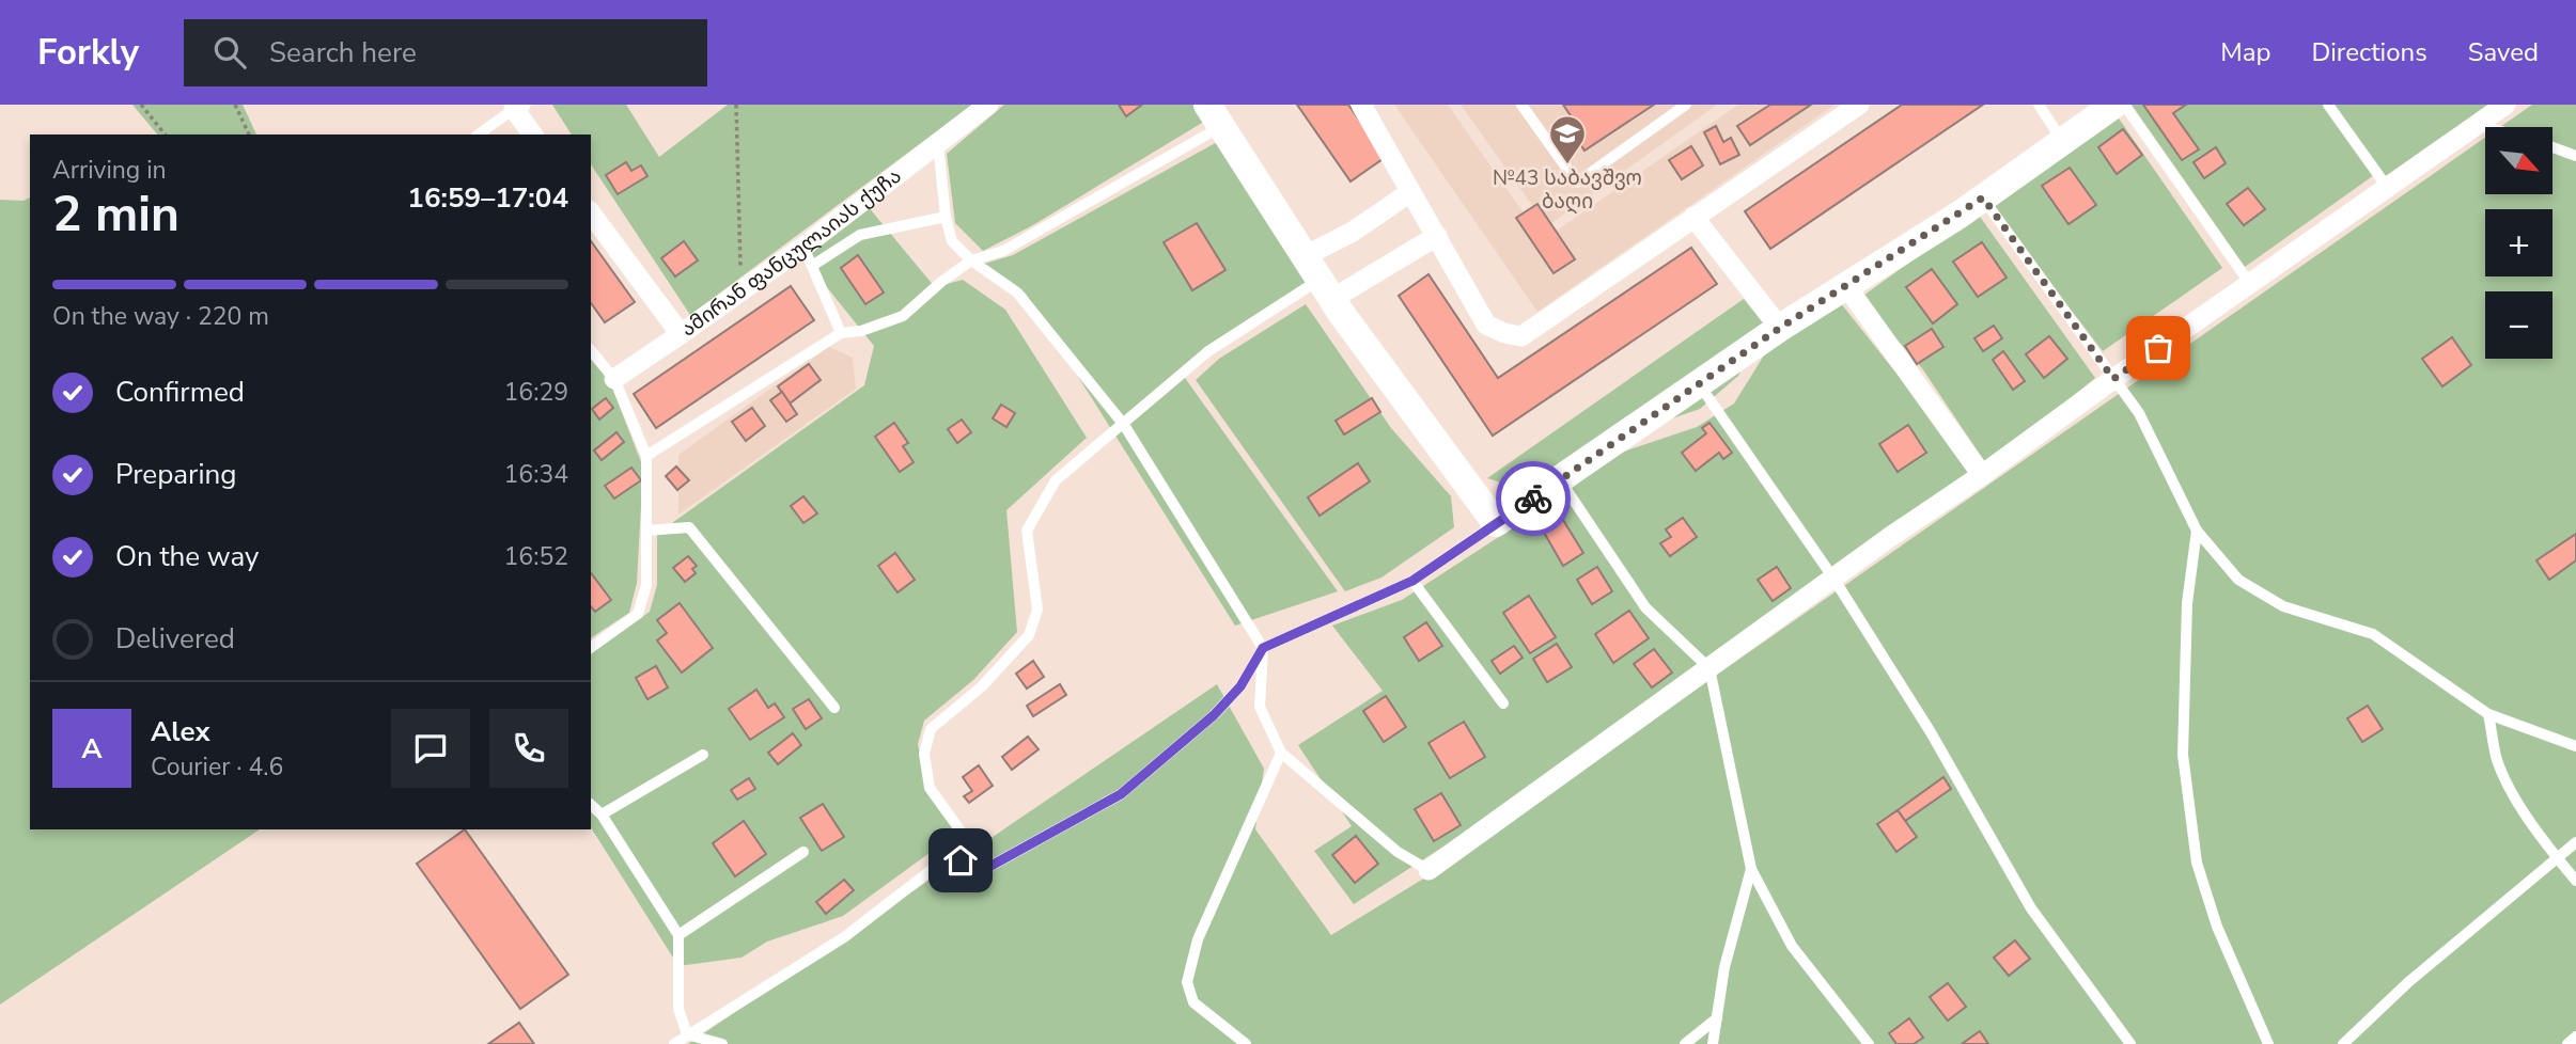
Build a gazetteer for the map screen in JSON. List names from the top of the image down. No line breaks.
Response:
{"streets":{"street":["ამირან ფანცულაიას ქუჩა"]},"places":{"school or university":["№43 საბავშვო ბაღი"]},"north":"bottom right","page":{"header":"Forkly","search":"Search here","nav":["Map","Directions","Saved"],"map_buttons":["+","−"],"heading":["2 min","Arriving in","16:59–17:04"],"panel":["Alex","Courier · 4.6"],"bar":"On the way · 220 m","list":[["Confirmed","16:29"],["Preparing","16:34"],["On the way","16:52"],"Delivered"],"round":"A"}}
